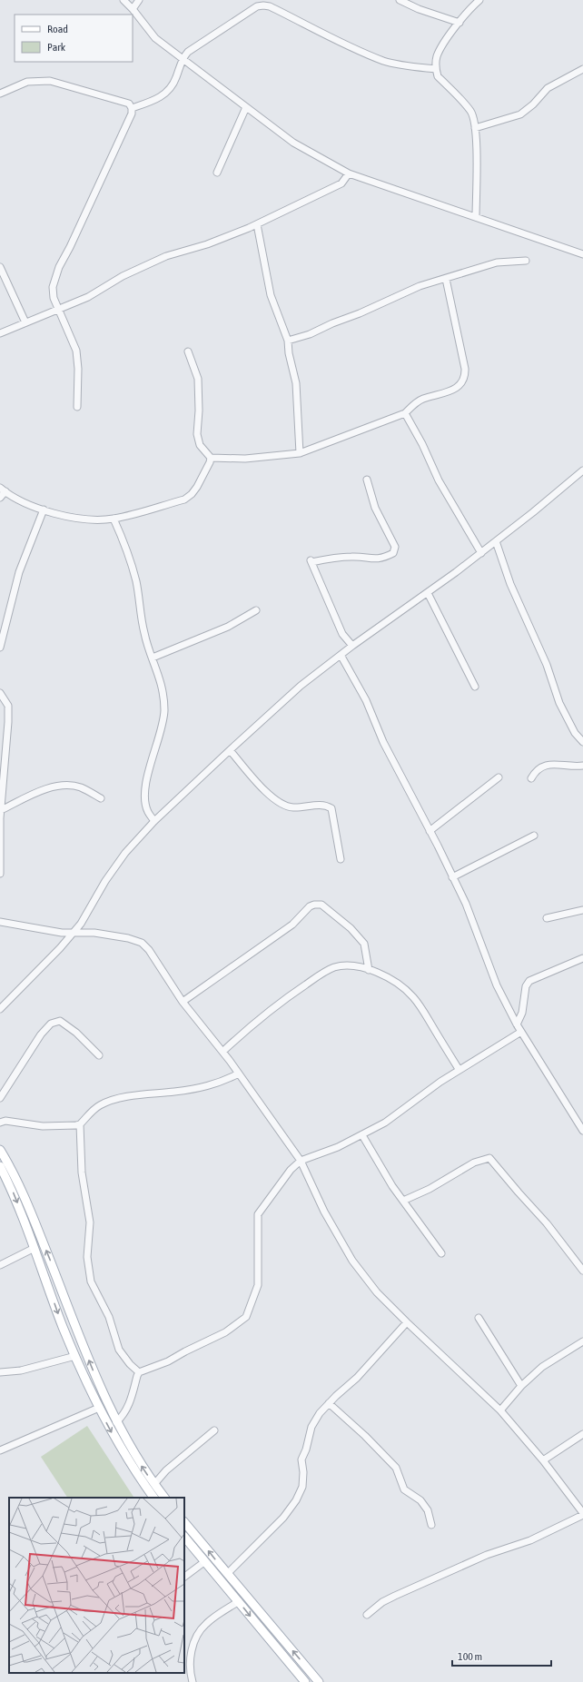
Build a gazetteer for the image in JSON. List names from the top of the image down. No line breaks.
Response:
{"legend":["Road","Park"],"scale_bar":"100 m"}
